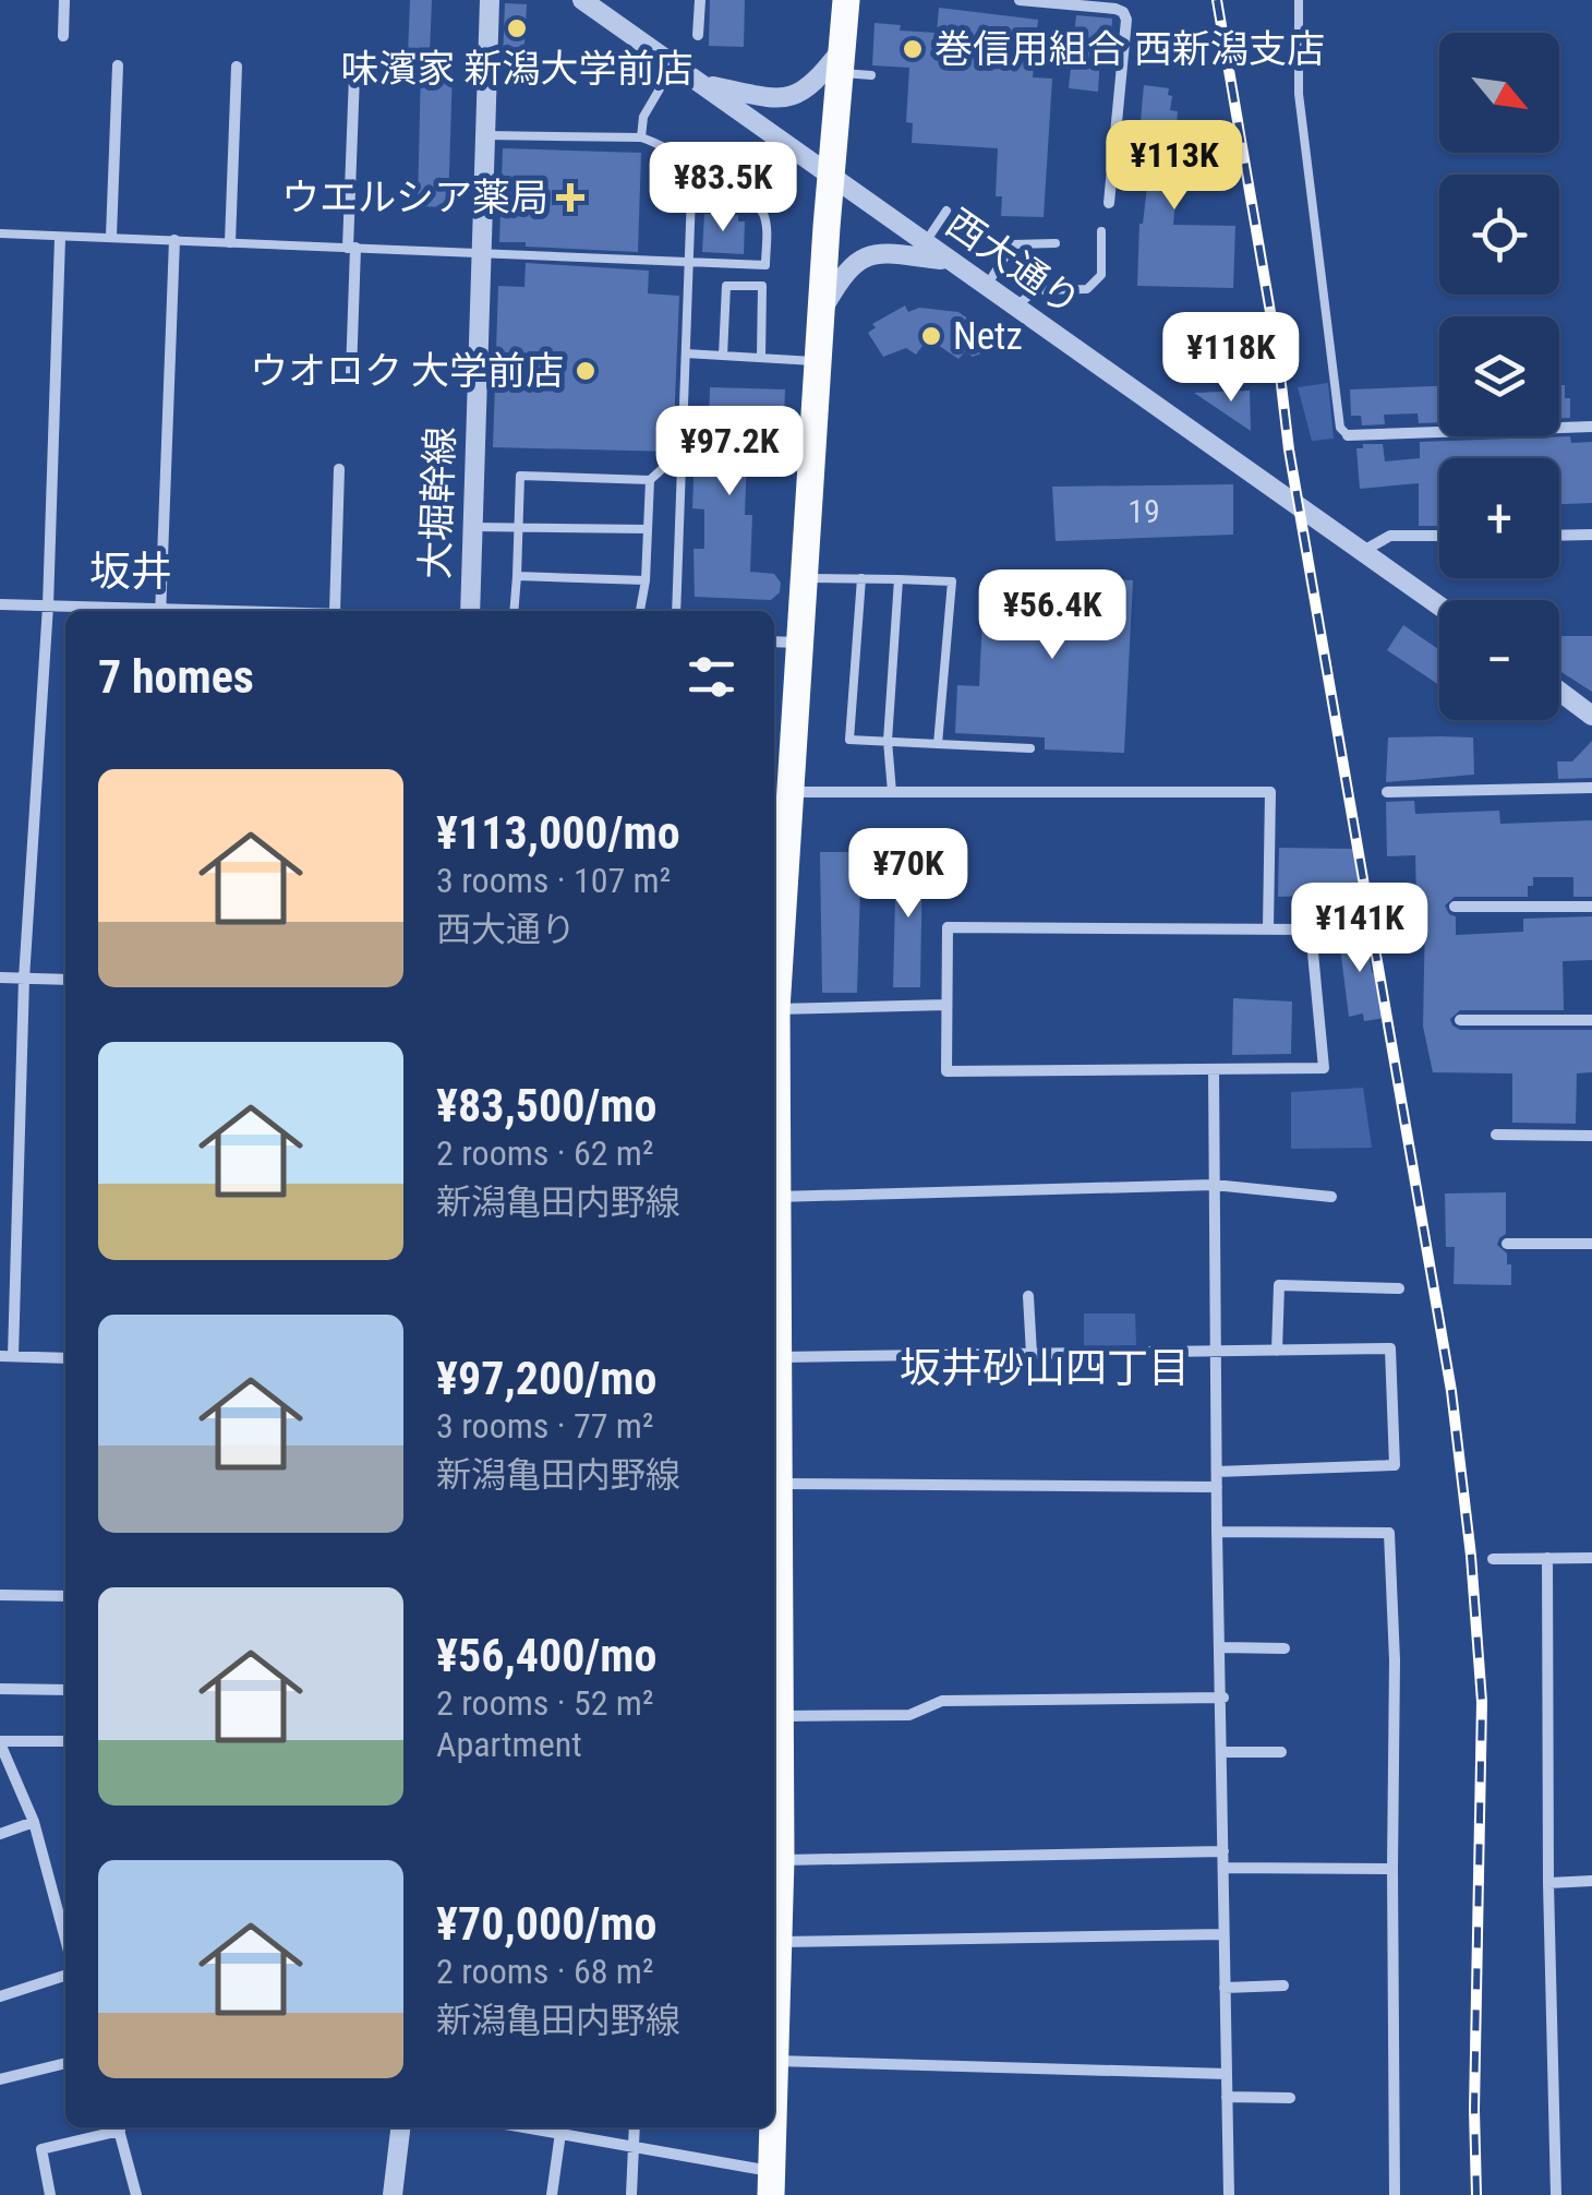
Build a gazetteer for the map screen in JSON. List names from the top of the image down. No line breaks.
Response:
{"streets":{"street":["西大通り","大堀幹線"]},"districts":["坂井","坂井砂山四丁目"],"places":{"other":["味濱家 新潟大学前店","巻信用組合 西新潟支店","Netz","ウオロク 大学前店"],"health":["ウエルシア薬局"]},"house_numbers":["19"],"north":"bottom right","page":{"map_buttons":["+","−"],"price":["¥113K","¥83.5K","¥118K","¥97.2K","¥56.4K","¥70K","¥141K"],"heading":"7 homes","list":[{"name":"¥113,000/mo","note":"3 rooms · 107 m² · 西大通り"},{"name":"¥83,500/mo","note":"2 rooms · 62 m² · 新潟亀田内野線"},{"name":"¥97,200/mo","note":"3 rooms · 77 m² · 新潟亀田内野線"},{"name":"¥56,400/mo","note":"2 rooms · 52 m² · Apartment"},{"name":"¥70,000/mo","note":"2 rooms · 68 m² · 新潟亀田内野線"}]}}
